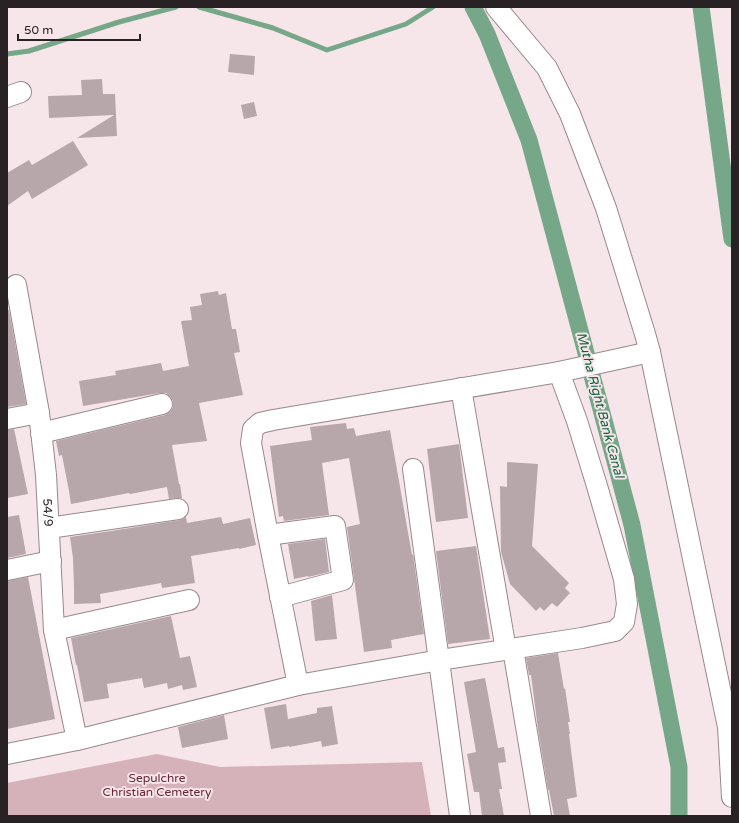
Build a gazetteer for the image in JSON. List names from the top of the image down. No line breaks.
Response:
{"streets":{"street":["54/9"]},"water":["Mutha Right Bank Canal"],"parks":["Sepulchre Christian Cemetery"],"scale_bar":"50 m"}
